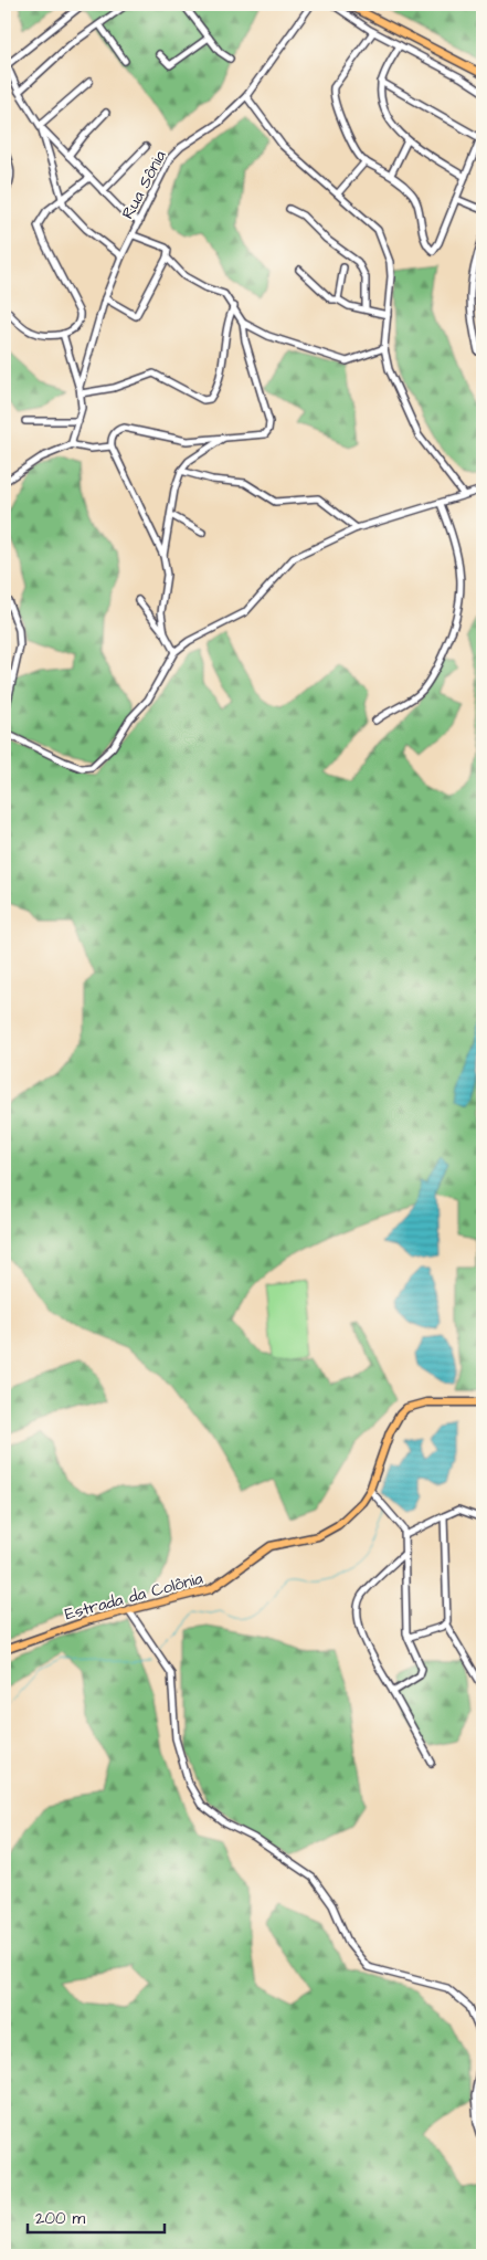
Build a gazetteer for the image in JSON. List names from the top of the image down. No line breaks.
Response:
{"streets":{"main road":["Estrada da Colônia"],"street":["Rua Sônia"]},"scale_bar":"200 m"}
